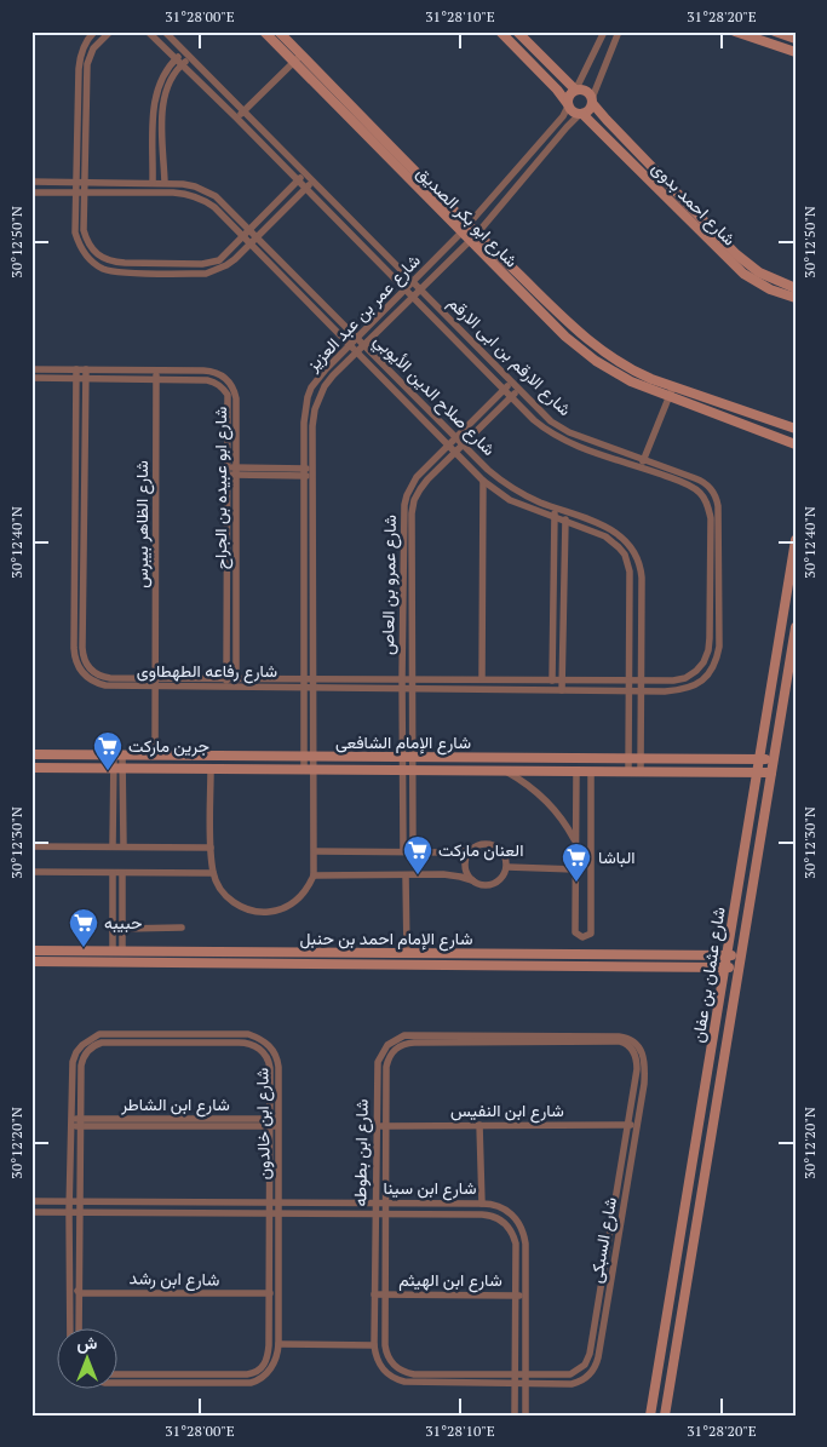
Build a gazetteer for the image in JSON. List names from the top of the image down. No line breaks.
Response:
{"streets":{"street":["شارع احمد بدوى","شارع ابو بكر الصديق","شارع عمر بن عبد العزيز","شارع الارقم بن ابى الارقم","شارع صلاح الدين الأيوبي","شارع ابو عبيده بن الجراح","شارع الظاهر بيبرس","شارع عمرو بن العاص","شارع رفاعه الطهطاوى","شارع الإمام الشافعى","شارع الإمام احمد بن حنبل","شارع عثمان بن عفان","شارع ابن الشاطر","شارع ابن النفيس","شارع ابن خالدون","شارع ابن بطوطه","شارع ابن سينا","شارع السبكى","شارع ابن رشد","شارع ابن الهيثم"]},"crossings":[["شارع احمد بدوى","شارع عمر بن عبد العزيز"],["شارع ابو بكر الصديق","شارع عمر بن عبد العزيز"],["شارع عمر بن عبد العزيز","شارع الارقم بن ابى الارقم"],["شارع عمر بن عبد العزيز","شارع صلاح الدين الأيوبي"],["شارع عمر بن عبد العزيز","شارع رفاعه الطهطاوى"],["شارع عمر بن عبد العزيز","شارع الإمام الشافعى"],["شارع الارقم بن ابى الارقم","شارع صلاح الدين الأيوبي"],["شارع الارقم بن ابى الارقم","شارع عمرو بن العاص"],["شارع الارقم بن ابى الارقم","شارع رفاعه الطهطاوى"],["شارع صلاح الدين الأيوبي","شارع عمرو بن العاص"],["شارع صلاح الدين الأيوبي","شارع رفاعه الطهطاوى"],["شارع صلاح الدين الأيوبي","شارع الإمام الشافعى"],["شارع ابو عبيده بن الجراح","شارع الظاهر بيبرس"],["شارع ابو عبيده بن الجراح","شارع رفاعه الطهطاوى"],["شارع الظاهر بيبرس","شارع رفاعه الطهطاوى"],["شارع الظاهر بيبرس","شارع الإمام الشافعى"],["شارع عمرو بن العاص","شارع رفاعه الطهطاوى"],["شارع عمرو بن العاص","شارع الإمام الشافعى"],["شارع الإمام الشافعى","شارع عثمان بن عفان"],["شارع الإمام احمد بن حنبل","شارع عثمان بن عفان"],["شارع ابن الشاطر","شارع ابن خالدون"],["شارع ابن النفيس","شارع ابن بطوطه"],["شارع ابن النفيس","شارع السبكى"],["شارع ابن خالدون","شارع ابن سينا"],["شارع ابن خالدون","شارع ابن رشد"],["شارع ابن بطوطه","شارع ابن سينا"],["شارع ابن بطوطه","شارع السبكى"],["شارع ابن بطوطه","شارع ابن الهيثم"],["شارع ابن سينا","شارع السبكى"],["شارع ابن سينا","شارع ابن الهيثم"]],"places":{"supermarket":["جرين ماركت","العنان ماركت","الباشا","حبيبه"]},"north":"top","coordinates":["31°28'00\"E","31°28'10\"E","31°28'20\"E","30°12'50\"N","30°12'40\"N","30°12'30\"N","30°12'20\"N"]}
